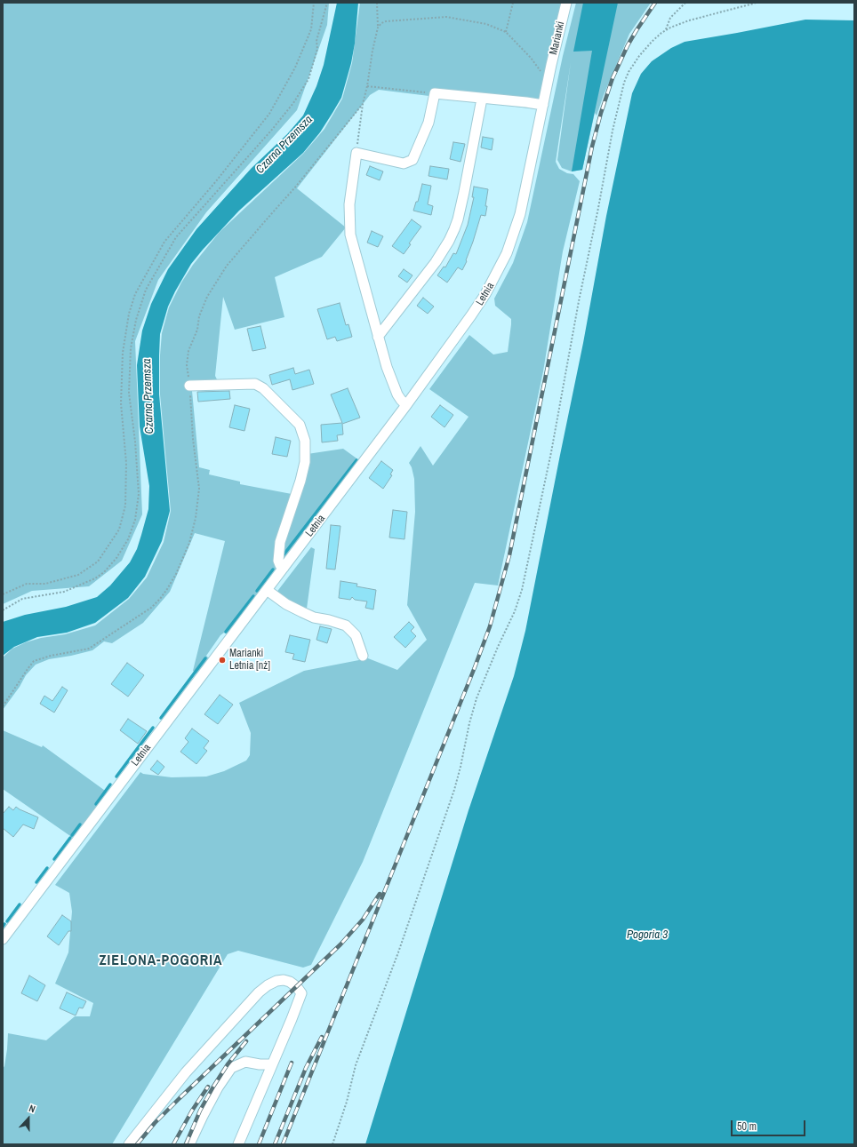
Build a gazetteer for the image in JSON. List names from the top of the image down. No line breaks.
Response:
{"streets":{"street":["Marianki","Letnia"]},"crossings":[["Marianki","Letnia"]],"districts":["ZIELONA-POGORIA"],"water":["Czarna Przemsza","Pogoria 3"],"places":["Marianki Letnia [nż]"],"scale_bar":"50 m","north":"top"}
